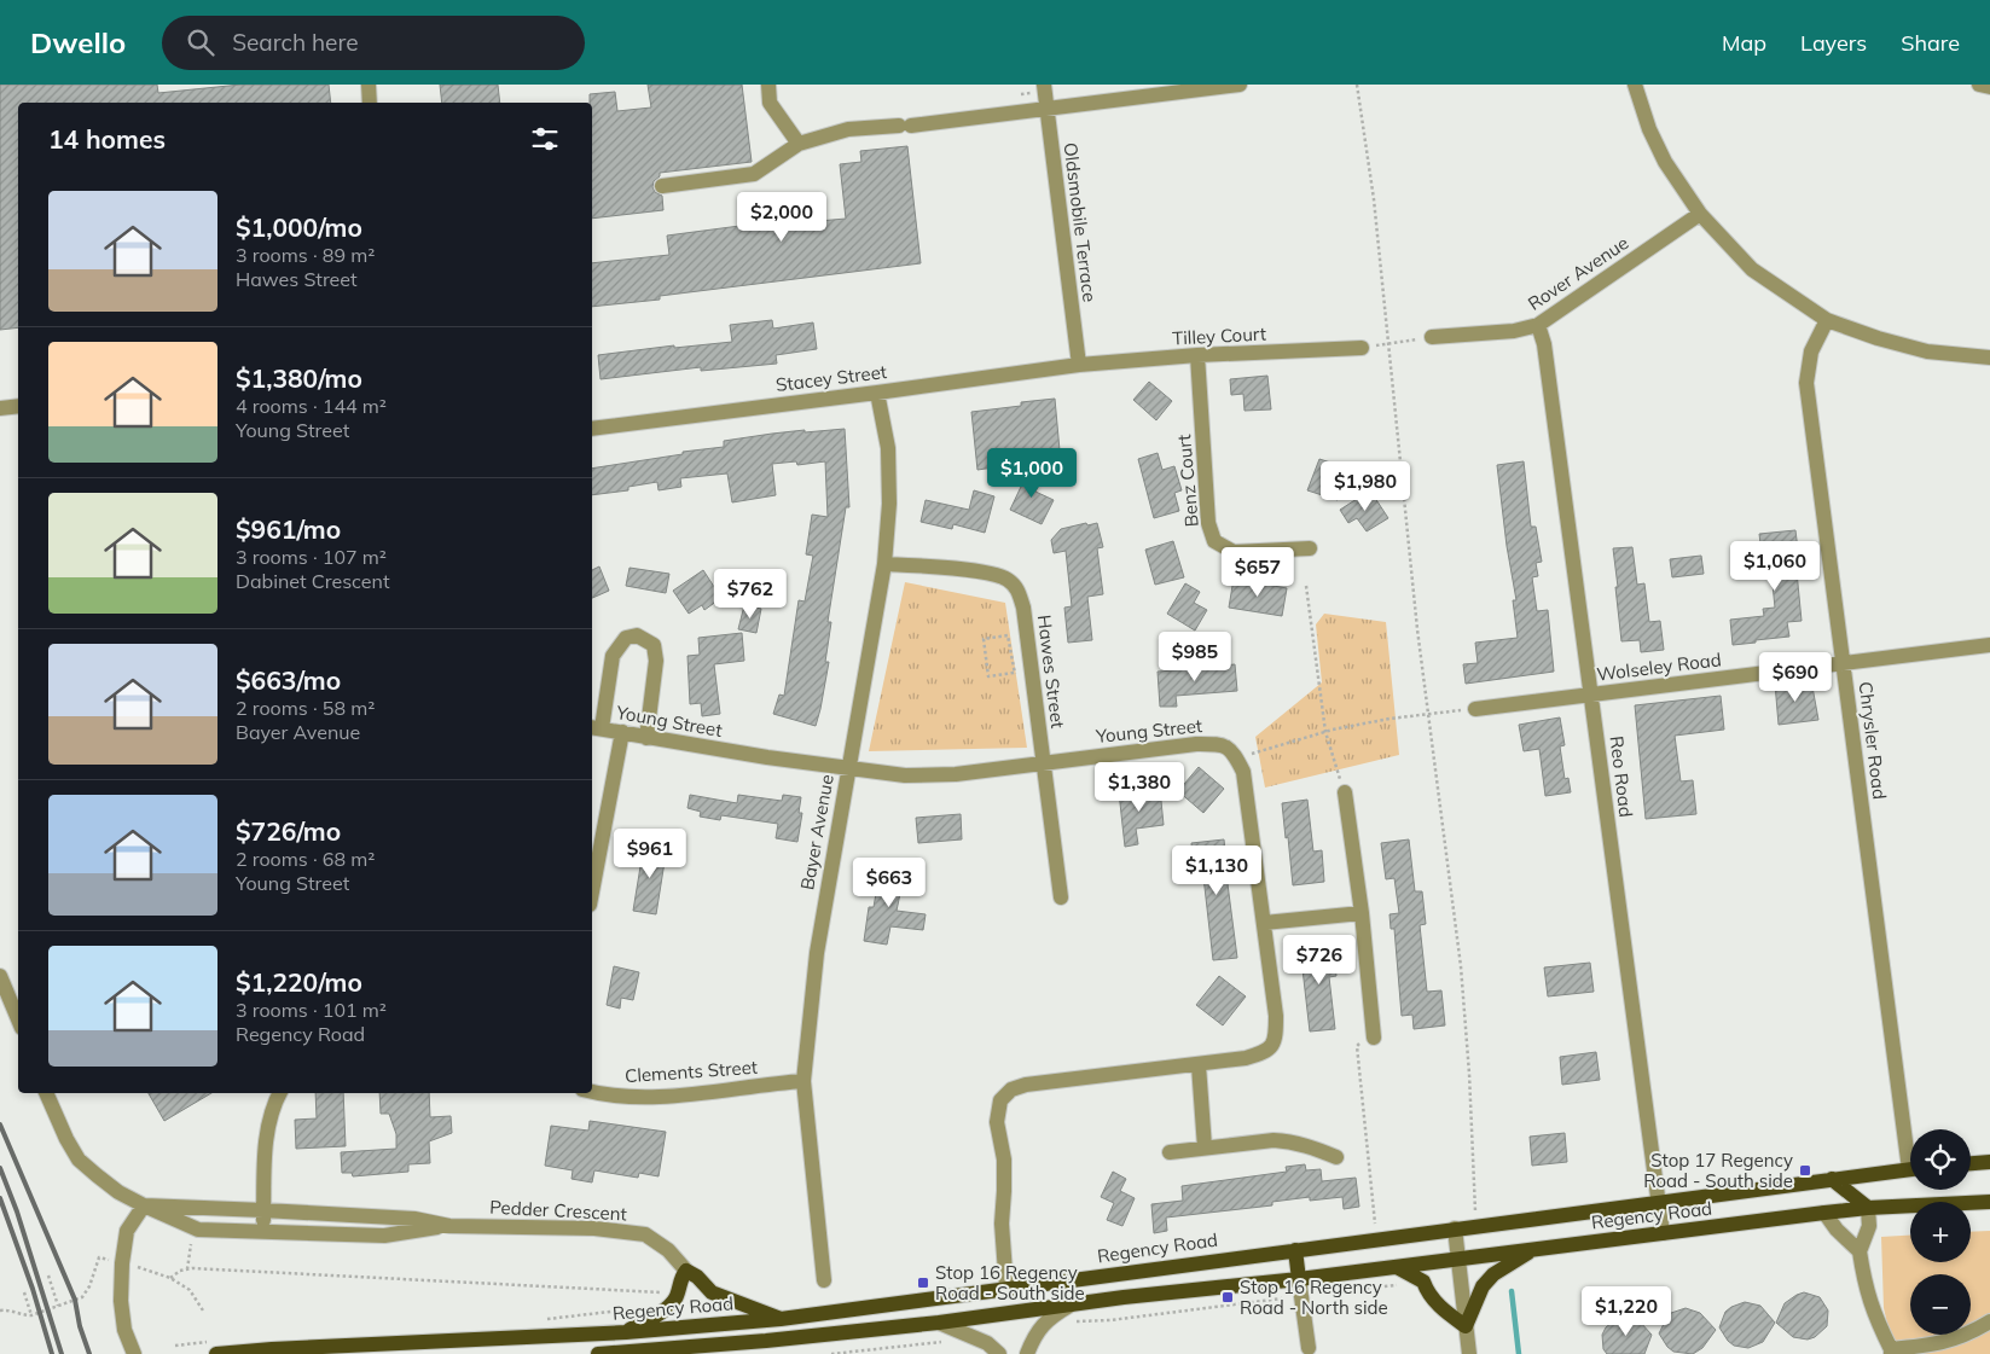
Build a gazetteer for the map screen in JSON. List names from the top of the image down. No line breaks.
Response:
{"streets":{"main road":["Regency Road"],"street":["Oldsmobile Terrace","Rover Avenue","Tilley Court","Stacey Street","Benz Court","Wolseley Road","Hawes Street","Young Street","Chrysler Road","Reo Road","Bayer Avenue","Clements Street","Pedder Crescent"]},"crossings":[["Oldsmobile Terrace","Tilley Court"],["Oldsmobile Terrace","Stacey Street"],["Rover Avenue","Reo Road"],["Tilley Court","Stacey Street"],["Tilley Court","Benz Court"],["Stacey Street","Bayer Avenue"],["Wolseley Road","Chrysler Road"],["Wolseley Road","Reo Road"],["Hawes Street","Young Street"],["Hawes Street","Bayer Avenue"],["Young Street","Bayer Avenue"],["Reo Road","Regency Road"],["Bayer Avenue","Clements Street"]],"places":{"transit":["Stop 17 Regency Road - South side","Stop 16 Regency Road - South side","Stop 16 Regency Road - North side"]},"page":{"header":"Dwello","search":"Search here","nav":["Map","Layers","Share"],"heading":"14 homes","list":[{"name":"$1,000/mo","note":"3 rooms · 89 m² · Hawes Street"},{"name":"$1,380/mo","note":"4 rooms · 144 m² · Young Street"},{"name":"$961/mo","note":"3 rooms · 107 m² · Dabinet Crescent"},{"name":"$663/mo","note":"2 rooms · 58 m² · Bayer Avenue"},{"name":"$726/mo","note":"2 rooms · 68 m² · Young Street"},{"name":"$1,220/mo","note":"3 rooms · 101 m² · Regency Road"}],"price":["$2,000","$1,000","$1,980","$1,060","$657","$762","$985","$690","$1,380","$961","$1,130","$663","$726","$1,220"],"map_buttons":["+","−"]}}
